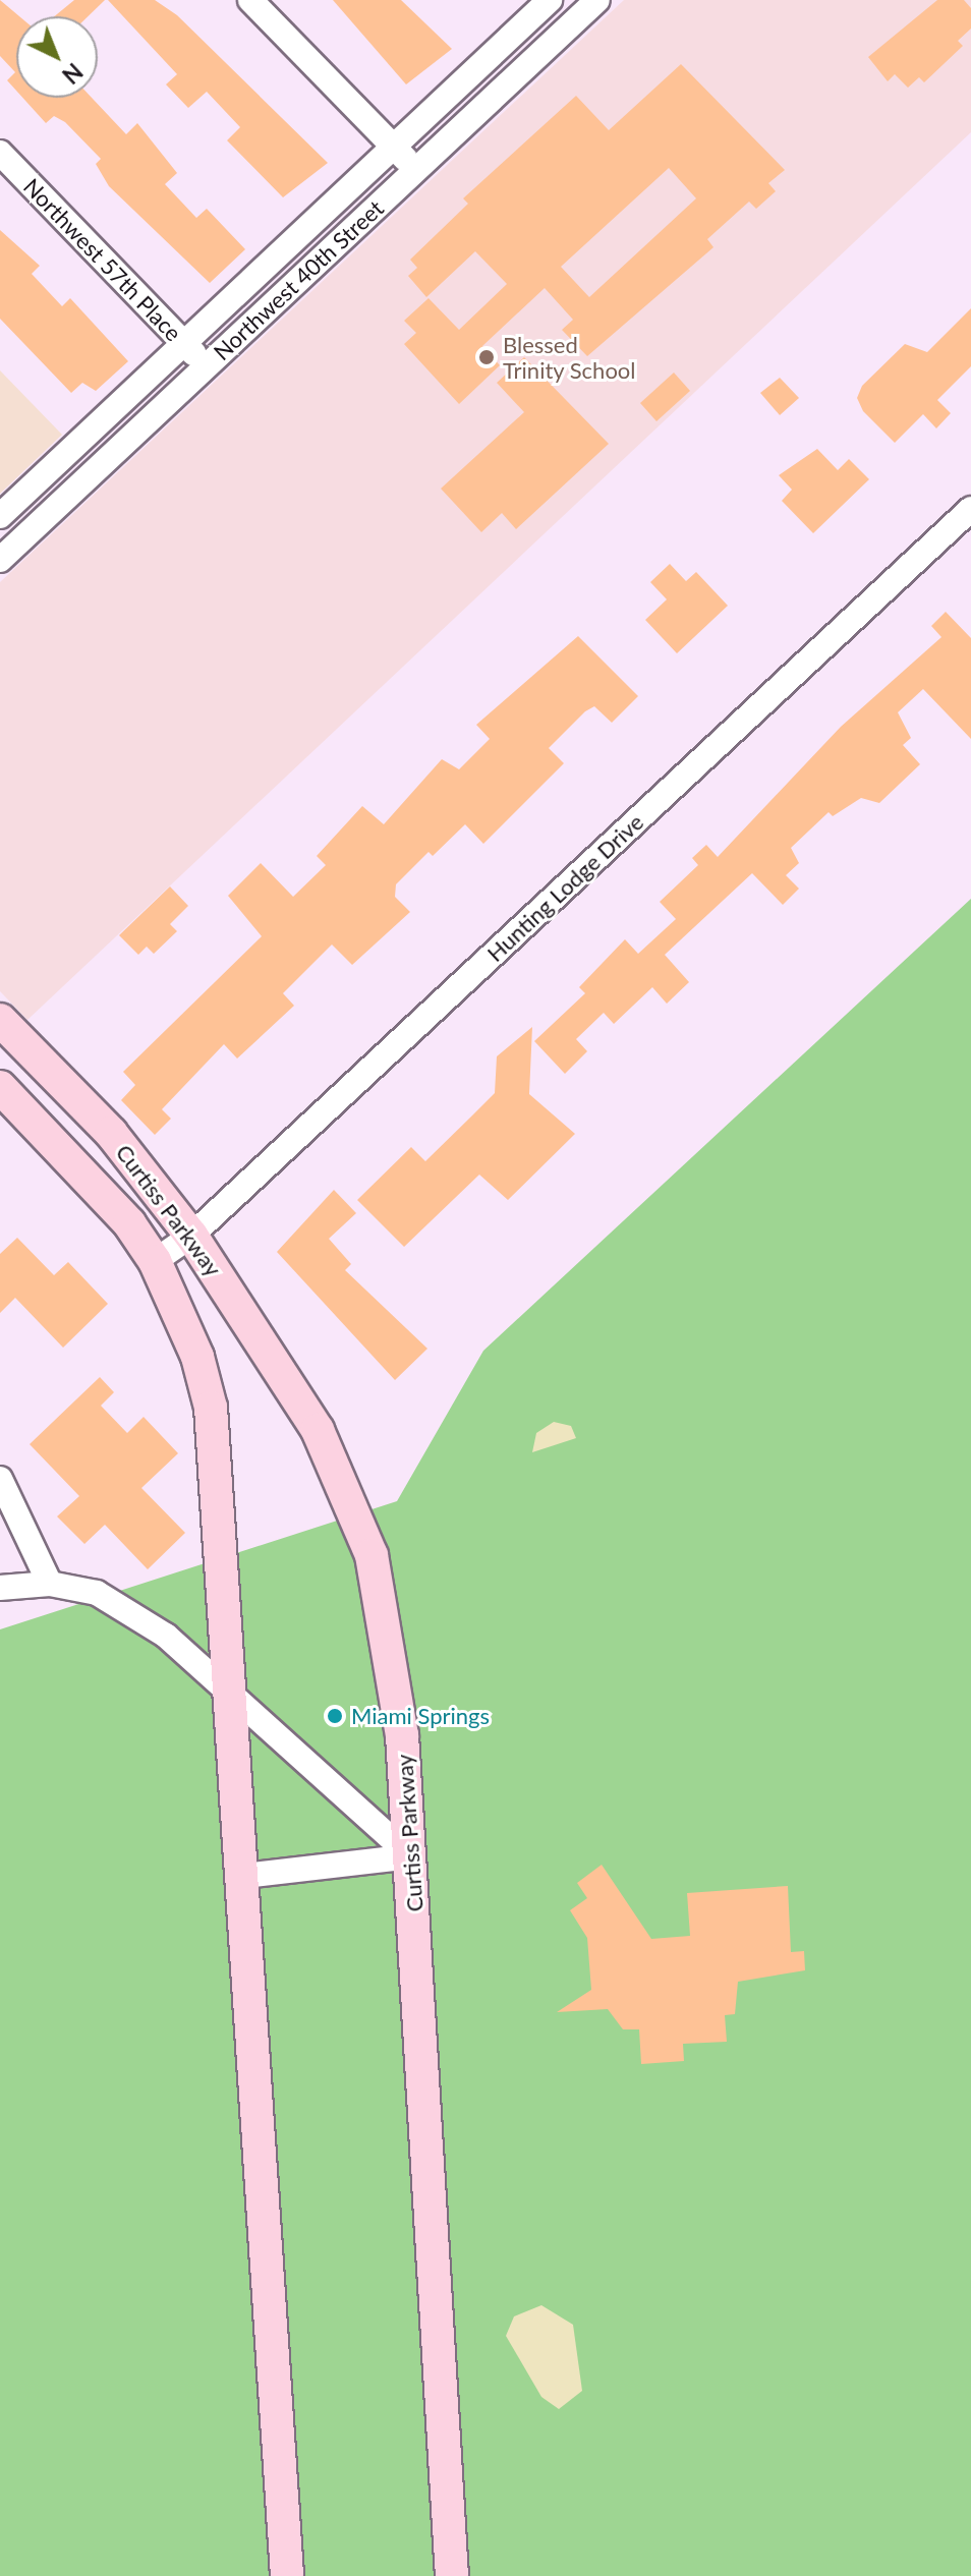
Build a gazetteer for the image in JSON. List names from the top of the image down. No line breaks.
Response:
{"streets":{"main road":["Curtiss Parkway"],"street":["Northwest 57th Place","Northwest 40th Street","Hunting Lodge Drive"]},"crossings":[["Northwest 57th Place","Northwest 40th Street"],["Hunting Lodge Drive","Curtiss Parkway"]],"places":["Blessed Trinity School","Miami Springs"],"north":"bottom right"}
